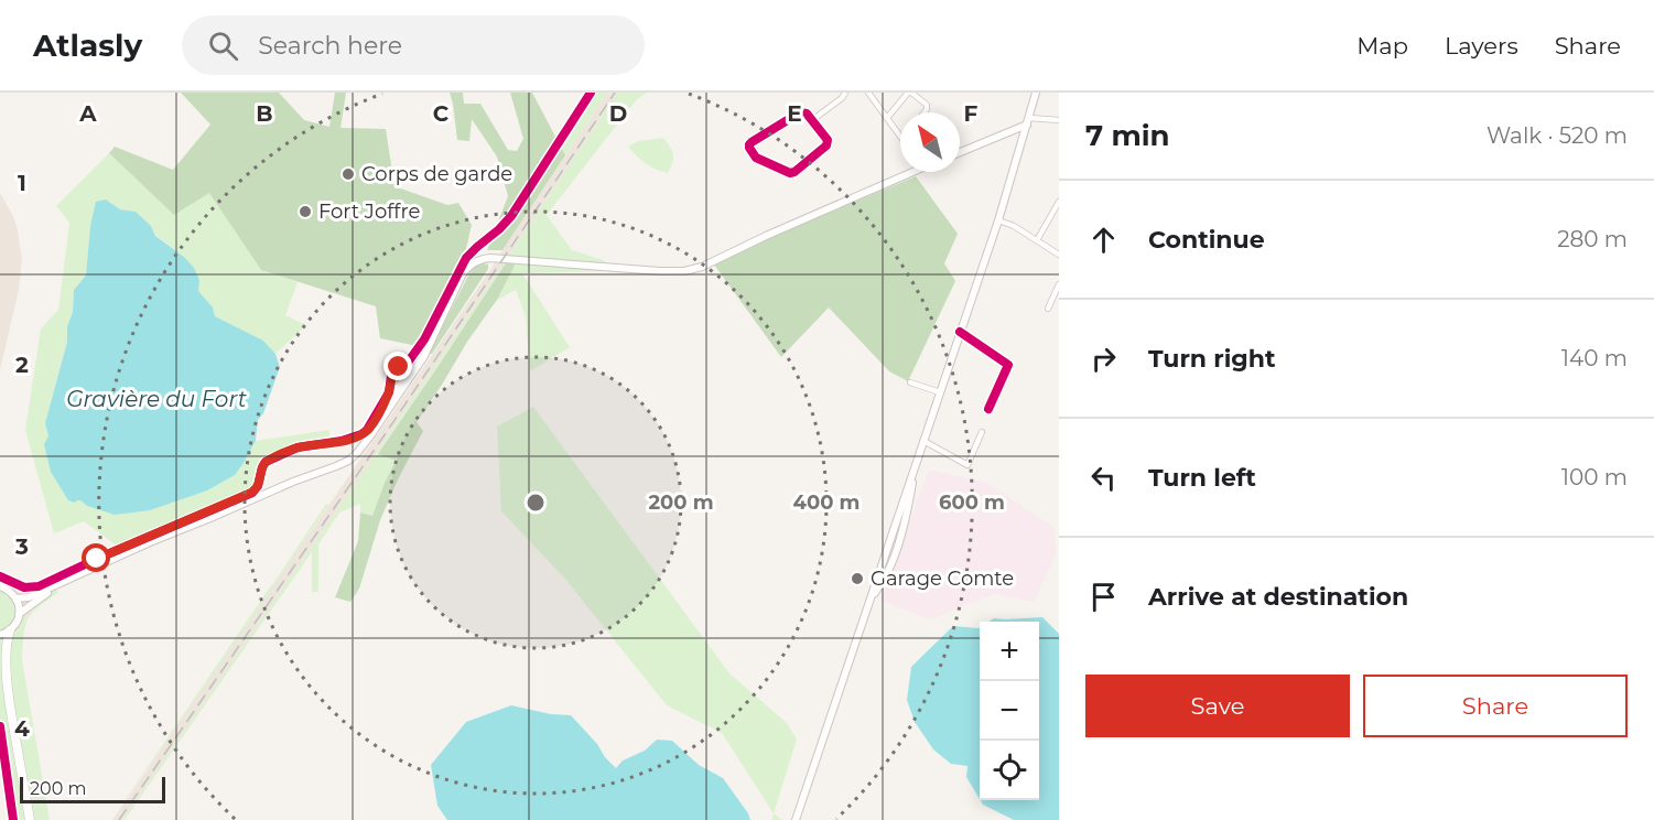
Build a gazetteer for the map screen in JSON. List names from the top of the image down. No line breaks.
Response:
{"water":["Gravière du Fort"],"places":["Corps de garde","Fort Joffre","Garage Comte"],"scale_bar":"200 m","north":"top left","page":{"header":"Atlasly","search":"Search here","nav":["Map","Layers","Share"],"heading":["7 min","Walk · 520 m"],"list":[["Continue","280 m"],["Turn right","140 m"],["Turn left","100 m"],"Arrive at destination"],"map_buttons":["+","−"],"buttons":["Save","Share"],"scale":"200 m"},"grid":{"columns":["A","B","C","D","E","F"],"rows":["1","2","3","4"]},"rings":["200 m","400 m","600 m"]}
